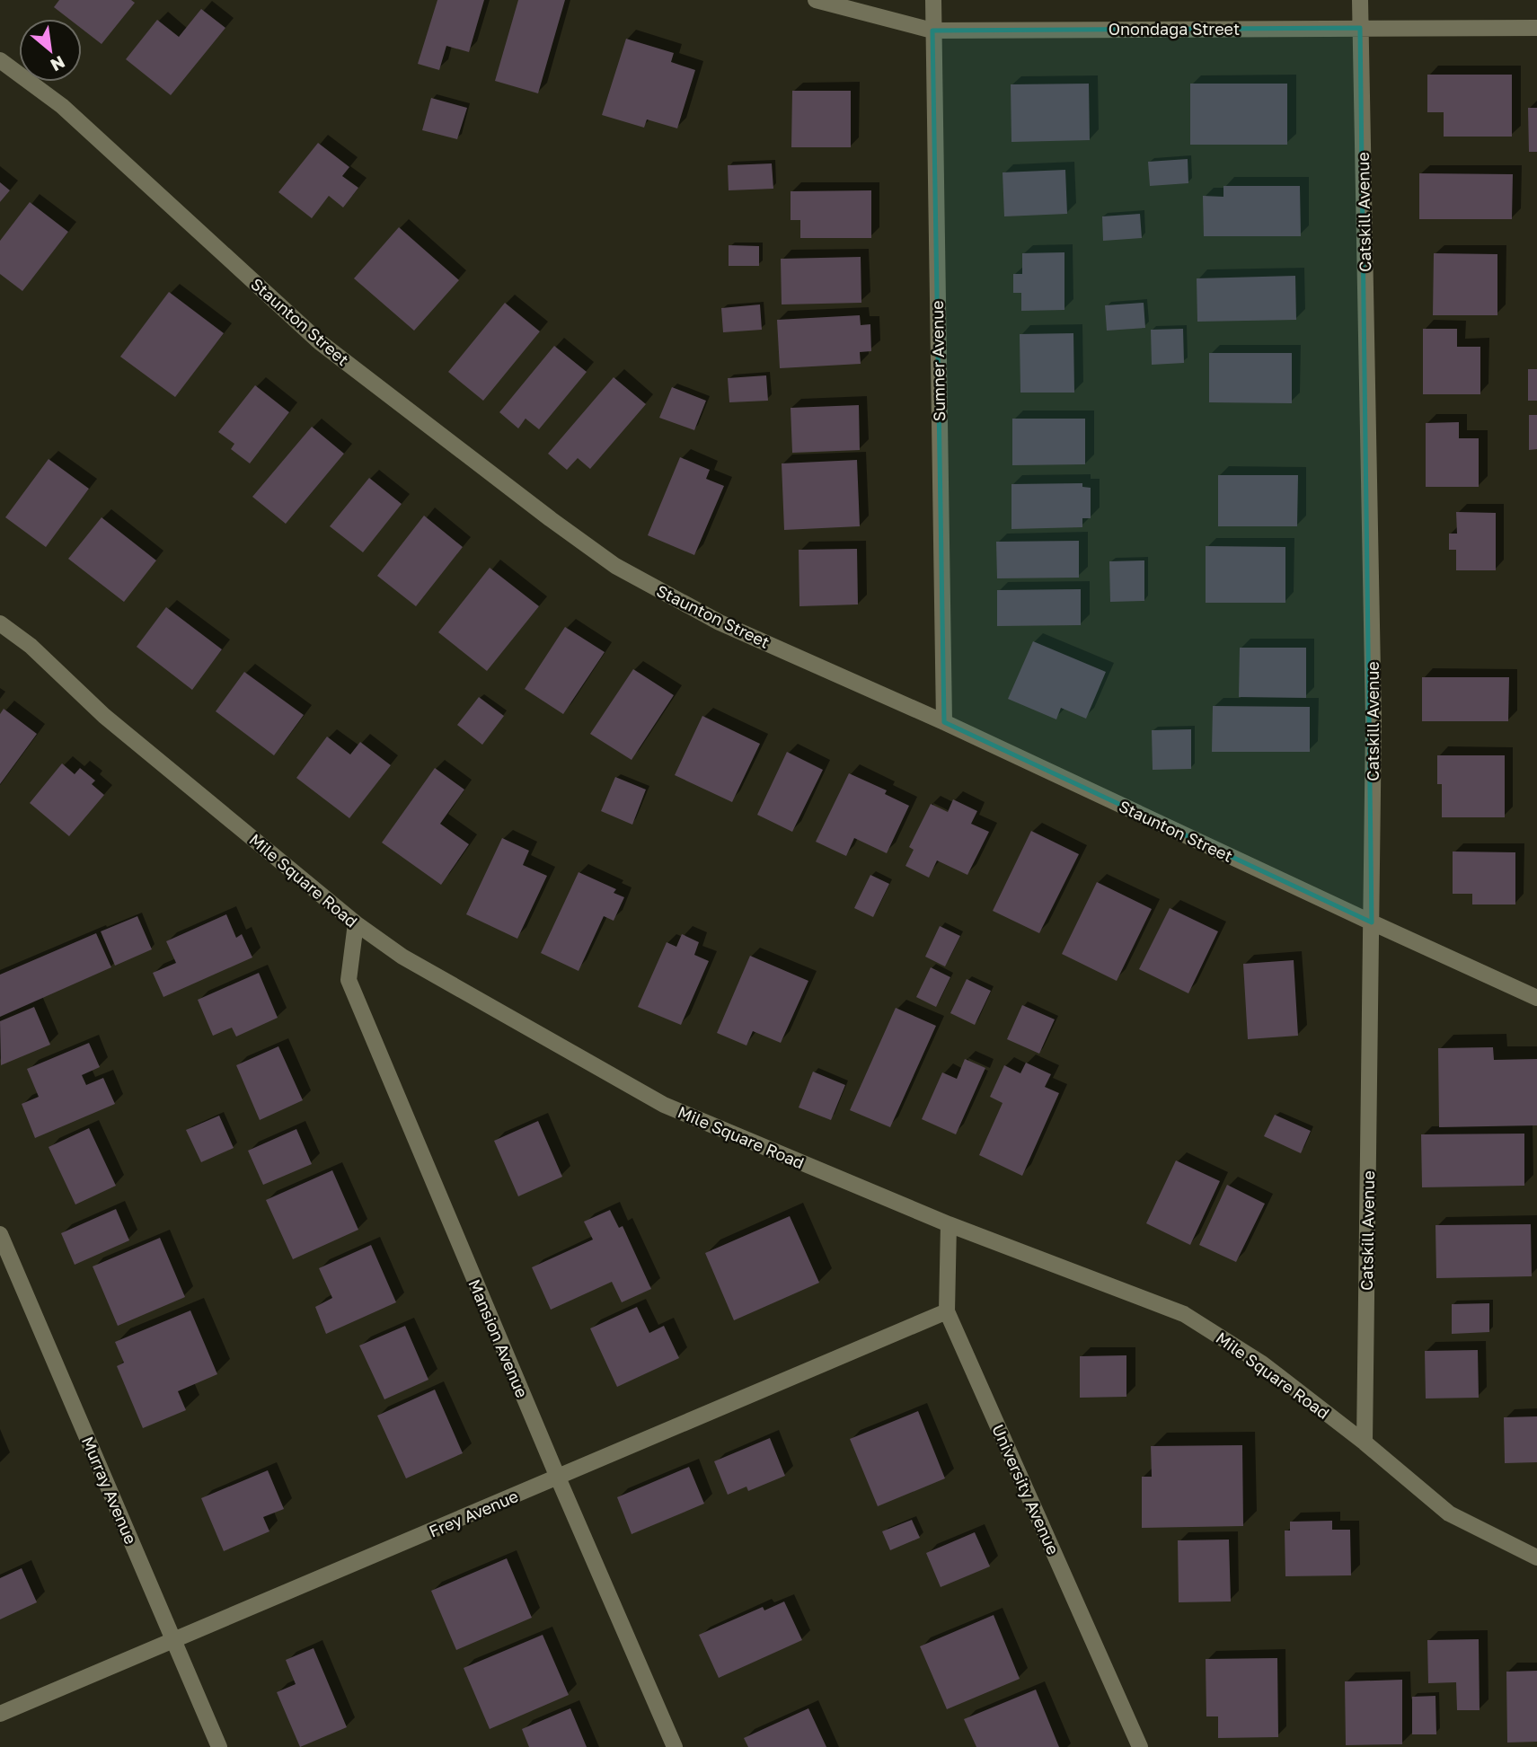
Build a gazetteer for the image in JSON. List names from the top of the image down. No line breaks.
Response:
{"streets":{"street":["Onondaga Street","Catskill Avenue","Staunton Street","Sumner Avenue","Mile Square Road","Mansion Avenue","University Avenue","Murray Avenue","Frey Avenue"]},"crossings":[["Onondaga Street","Catskill Avenue"],["Onondaga Street","Sumner Avenue"],["Catskill Avenue","Staunton Street"],["Catskill Avenue","Mile Square Road"],["Staunton Street","Sumner Avenue"],["Mile Square Road","Mansion Avenue"],["Mile Square Road","University Avenue"],["Mansion Avenue","Frey Avenue"],["University Avenue","Frey Avenue"],["Murray Avenue","Frey Avenue"]],"north":"bottom right"}
